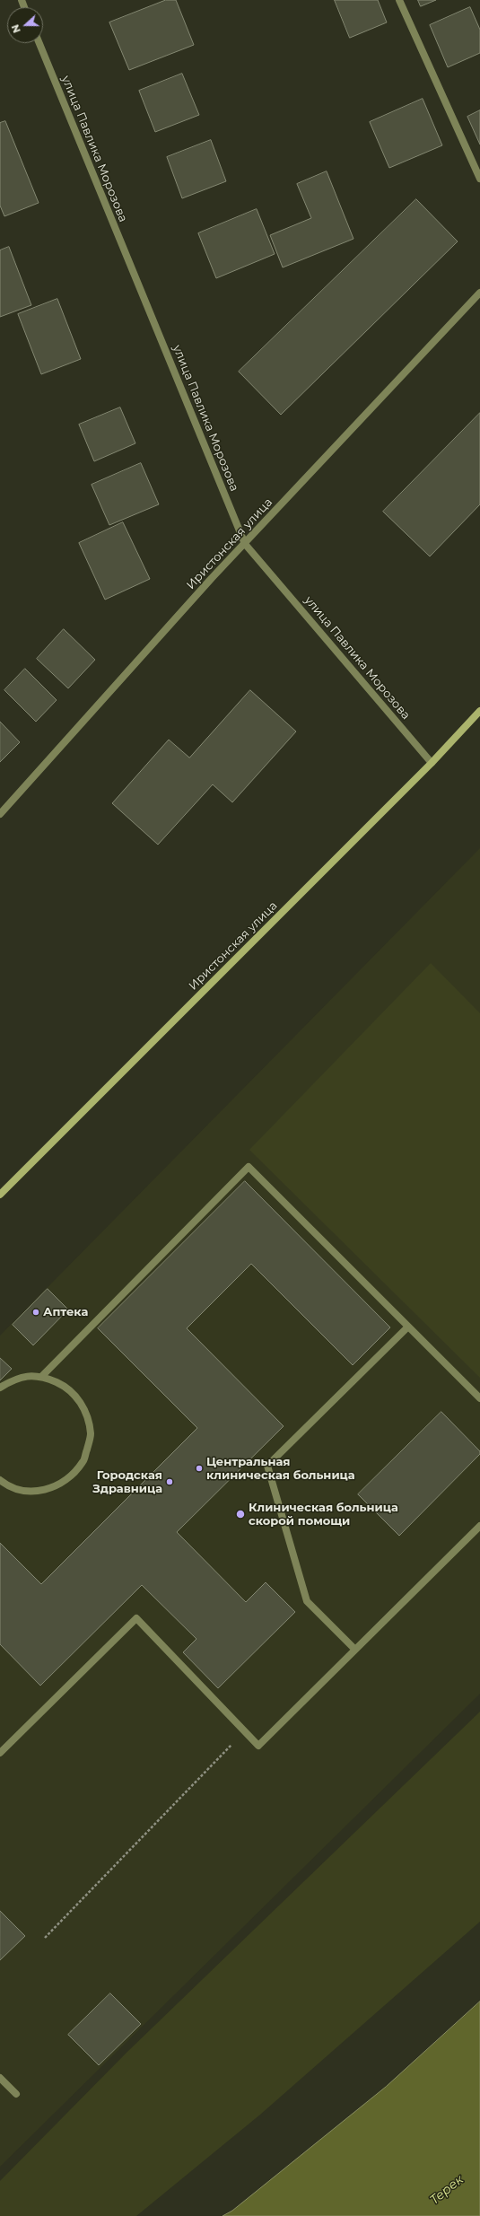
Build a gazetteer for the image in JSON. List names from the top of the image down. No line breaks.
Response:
{"streets":{"main road":["Иристонская улица"],"street":["улица Павлика Морозова"]},"crossings":[["улица Павлика Морозова","Иристонская улица"]],"water":["Терек"],"places":["Аптека","Центральная клиническая больница","Городская Здравница","Клиническая больница скорой помощи"],"north":"left"}
